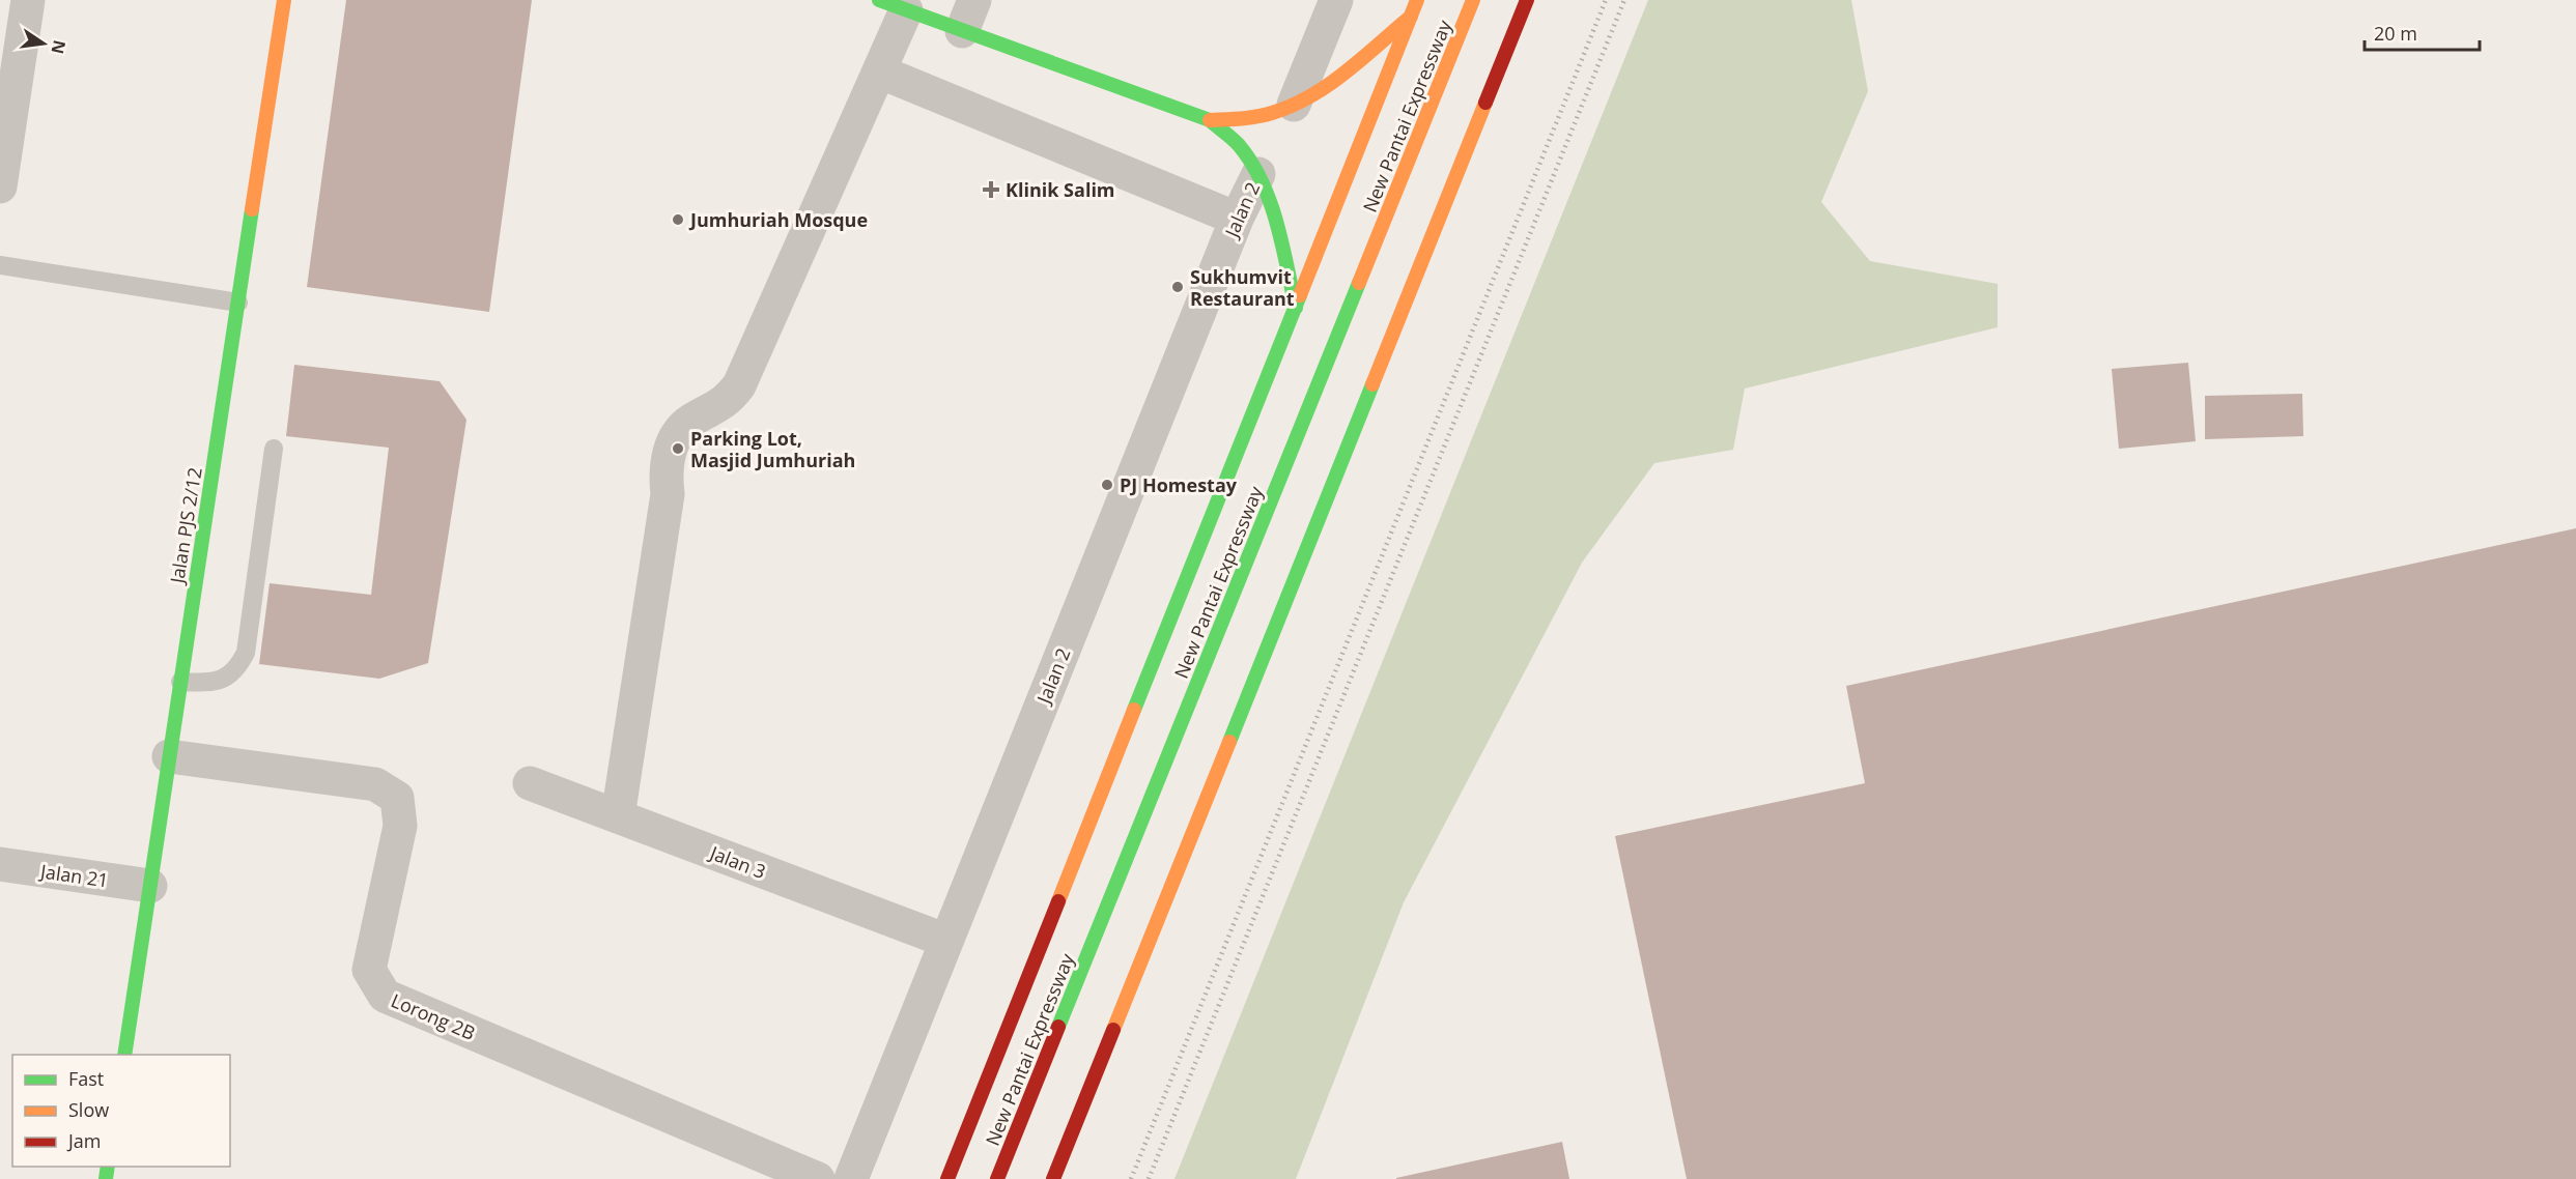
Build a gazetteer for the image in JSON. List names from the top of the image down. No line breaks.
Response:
{"streets":{"main road":["New Pantai Expressway","Jalan PJS 2/12"],"street":["Jalan 2","Jalan 3","Jalan 21","Lorong 2B"]},"crossings":[["Jalan 2","Jalan 3"],["Jalan PJS 2/12","Jalan 21"],["Jalan PJS 2/12","Lorong 2B"]],"places":{"health":["Klinik Salim"],"other":["Jumhuriah Mosque","Sukhumvit Restaurant","Parking Lot, Masjid Jumhuriah","PJ Homestay"]},"legend":["Fast","Slow","Jam"],"scale_bar":"20 m","north":"right"}
